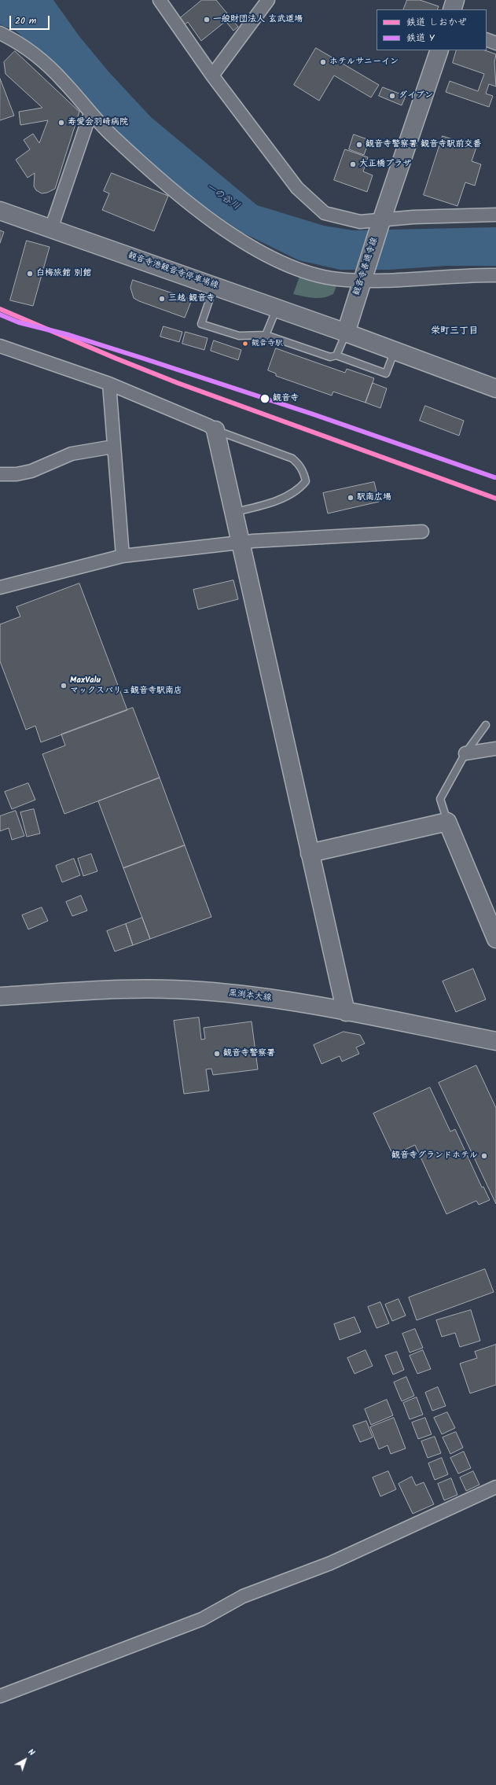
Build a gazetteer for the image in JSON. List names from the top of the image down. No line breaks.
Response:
{"streets":{"main road":["観音寺善通寺線","観音寺港観音寺停車場線","黒渕本大線"]},"crossings":[["観音寺善通寺線","観音寺港観音寺停車場線"]],"districts":["栄町三丁目"],"water":["一の谷川"],"places":["一般財団法人 玄武道場","ホテルサニーイン","ダイブン","寿愛会羽崎病院","観音寺警察署 観音寺駅前交番","大正橋プラザ","白梅旅館 別館","三越 観音寺","観音寺駅","観音寺","駅南広場","MaxValu マックスバリュ観音寺駅南店","観音寺警察署","観音寺グランドホテル"],"lines":["rail line しおかぜ","rail line Y"],"legend":["鉄道 しおかぜ","鉄道 Y"],"scale_bar":"20 m","north":"top right"}
